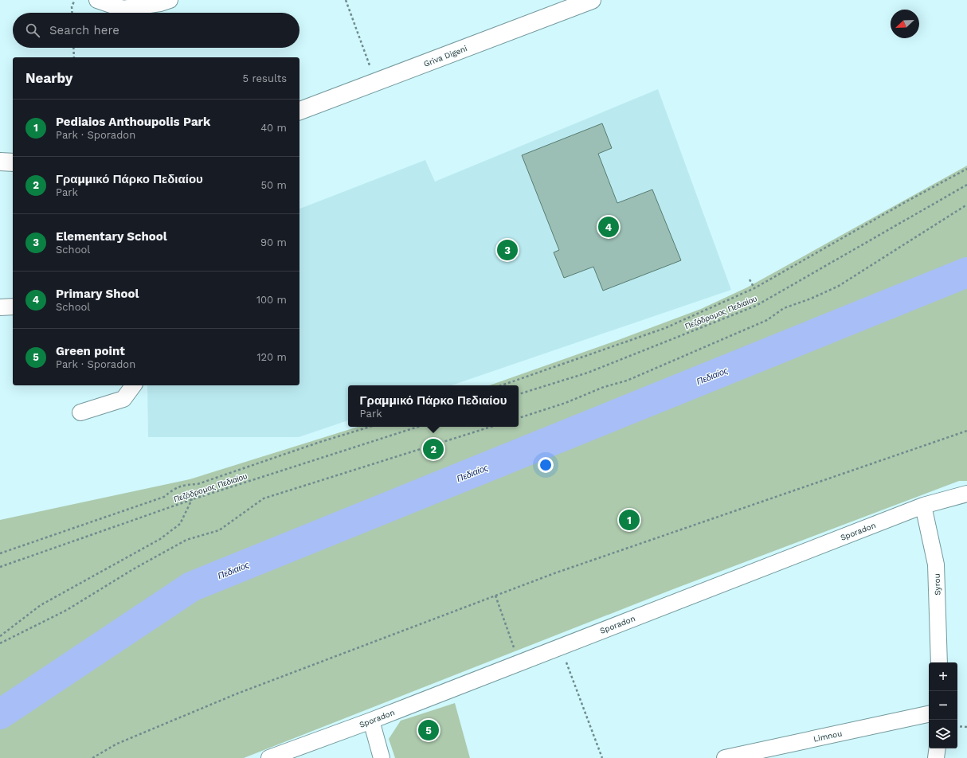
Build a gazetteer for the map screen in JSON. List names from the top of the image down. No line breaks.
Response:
{"streets":{"street":["Griva Digeni","Sporadon","Syrou","Limnou"],"path":["Πεζόδρομος Πεδιαίου"]},"crossings":[["Sporadon","Syrou"]],"water":["Πεδιαίος"],"north":"bottom left","page":{"search":"Search here","heading":["Nearby","5 results"],"list":[{"mark":"1","name":"Pediaios Anthoupolis Park","note":"Park · Sporadon","value":"40 m"},{"mark":"2","name":"Γραμμικό Πάρκο Πεδιαίου","note":"Park","value":"50 m"},{"mark":"3","name":"Elementary School","note":"School","value":"90 m"},{"mark":"4","name":"Primary Shool","note":"School","value":"100 m"},{"mark":"5","name":"Green point","note":"Park · Sporadon","value":"120 m"}],"pins":["4","3","2","1","5"],"popup":["Γραμμικό Πάρκο Πεδιαίου","Park"],"map_buttons":["+","−"]}}
